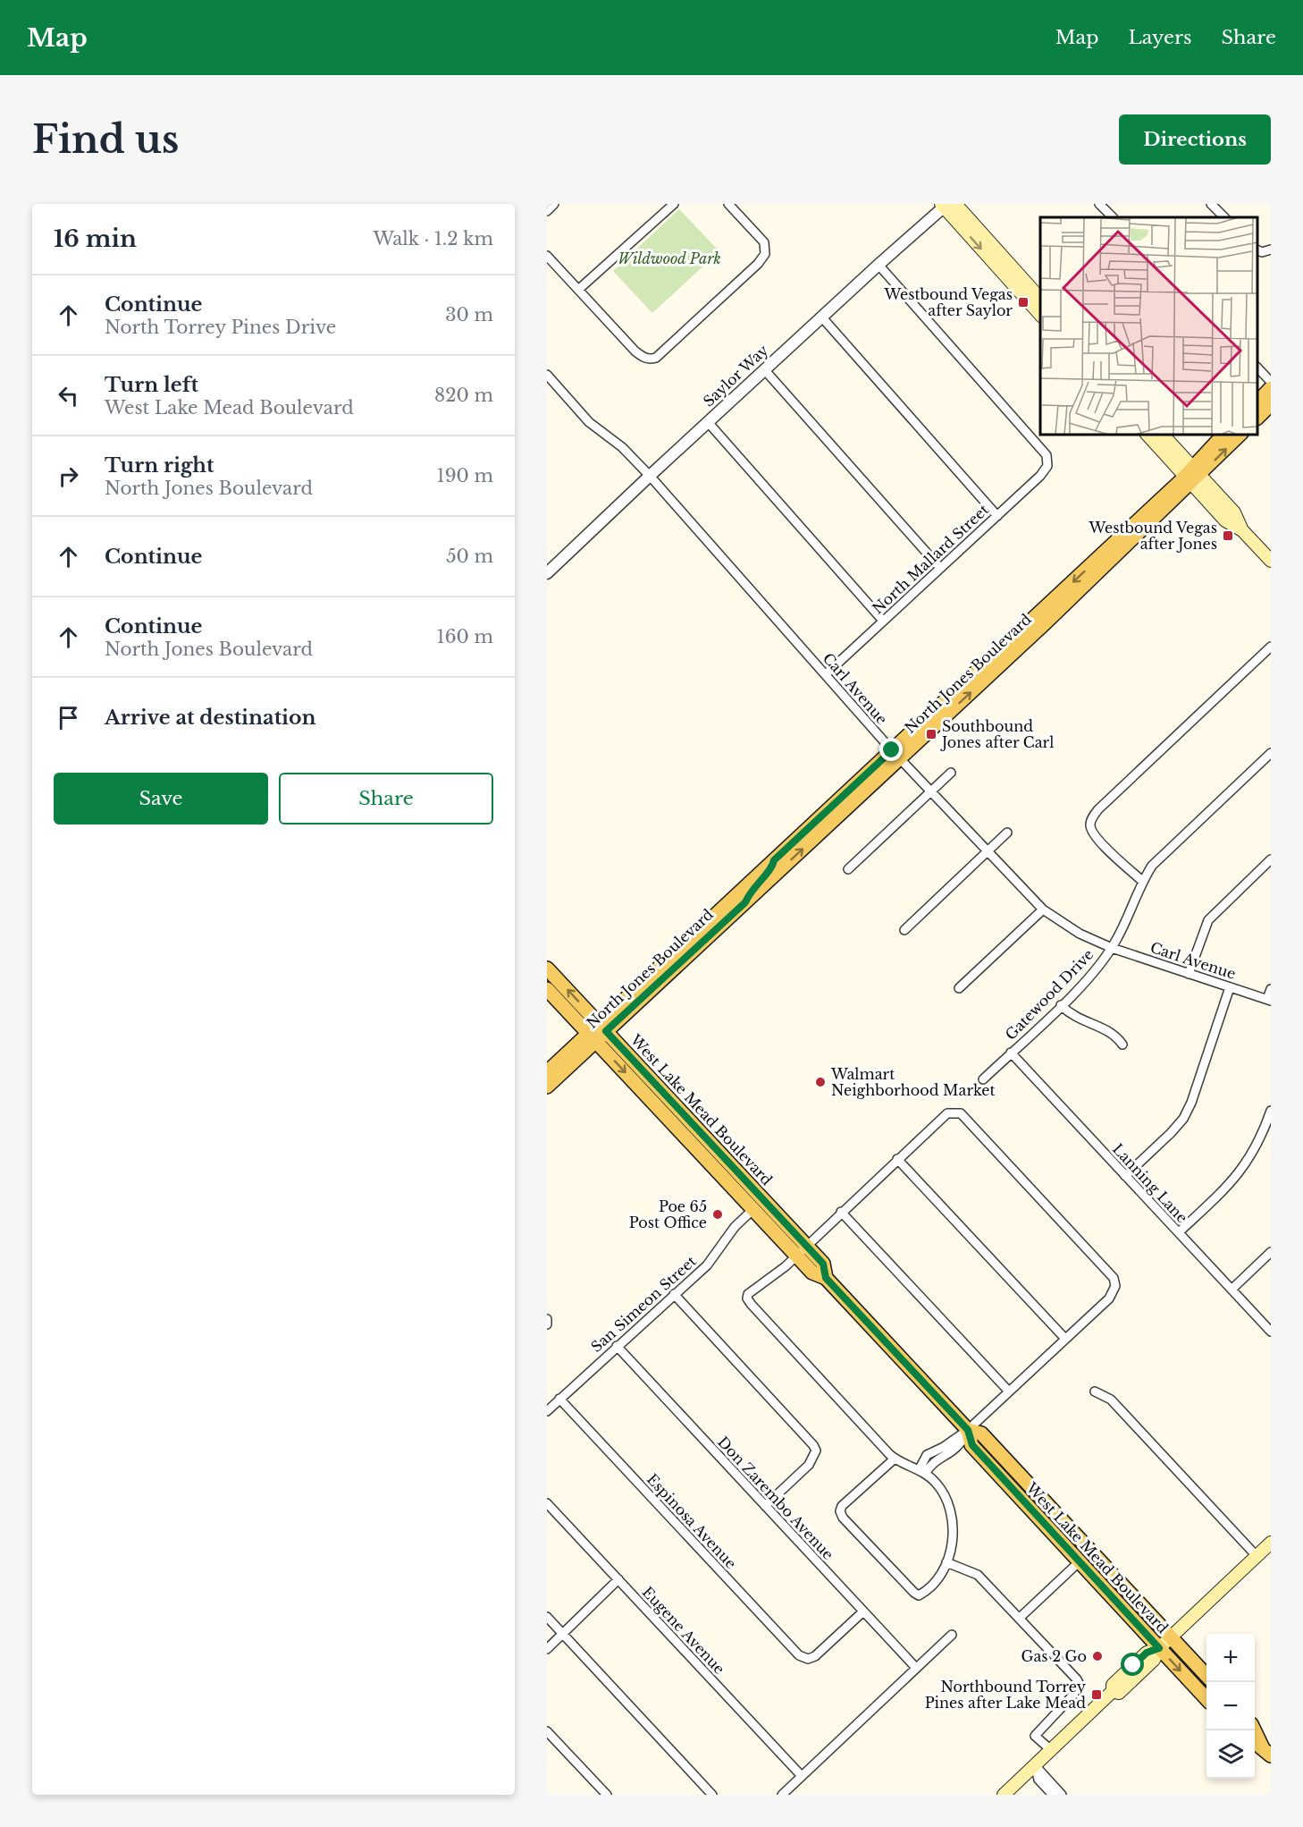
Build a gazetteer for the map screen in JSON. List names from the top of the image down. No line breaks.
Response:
{"streets":{"main road":["North Jones Boulevard","West Lake Mead Boulevard"],"street":["Saylor Way","North Mallard Street","Carl Avenue","Gatewood Drive","Lanning Lane","San Simeon Street","Don Zarembo Avenue","Espinosa Avenue","Eugene Avenue"]},"crossings":[["Saylor Way","North Mallard Street"],["Saylor Way","Carl Avenue"],["North Mallard Street","Carl Avenue"],["North Jones Boulevard","Carl Avenue"],["North Jones Boulevard","West Lake Mead Boulevard"],["Carl Avenue","Gatewood Drive"],["Gatewood Drive","Lanning Lane"],["West Lake Mead Boulevard","San Simeon Street"],["San Simeon Street","Don Zarembo Avenue"],["San Simeon Street","Espinosa Avenue"],["Don Zarembo Avenue","Espinosa Avenue"]],"parks":["Wildwood Park"],"places":{"transit":["Westbound Vegas after Saylor","Westbound Vegas after Jones","Southbound Jones after Carl","Northbound Torrey Pines after Lake Mead"],"other":["Walmart Neighborhood Market","Poe 65 Post Office","Gas 2 Go"]},"page":{"header":"Map","nav":["Map","Layers","Share"],"buttons":["Directions",["Save","Share"]],"title":"Find us","heading":["16 min","Walk · 1.2 km"],"list":[["Continue","North Torrey Pines Drive","30 m"],["Turn left","West Lake Mead Boulevard","820 m"],["Turn right","North Jones Boulevard","190 m"],["Continue","50 m"],["Continue","North Jones Boulevard","160 m"],"Arrive at destination"],"map_buttons":["+","−"]}}
